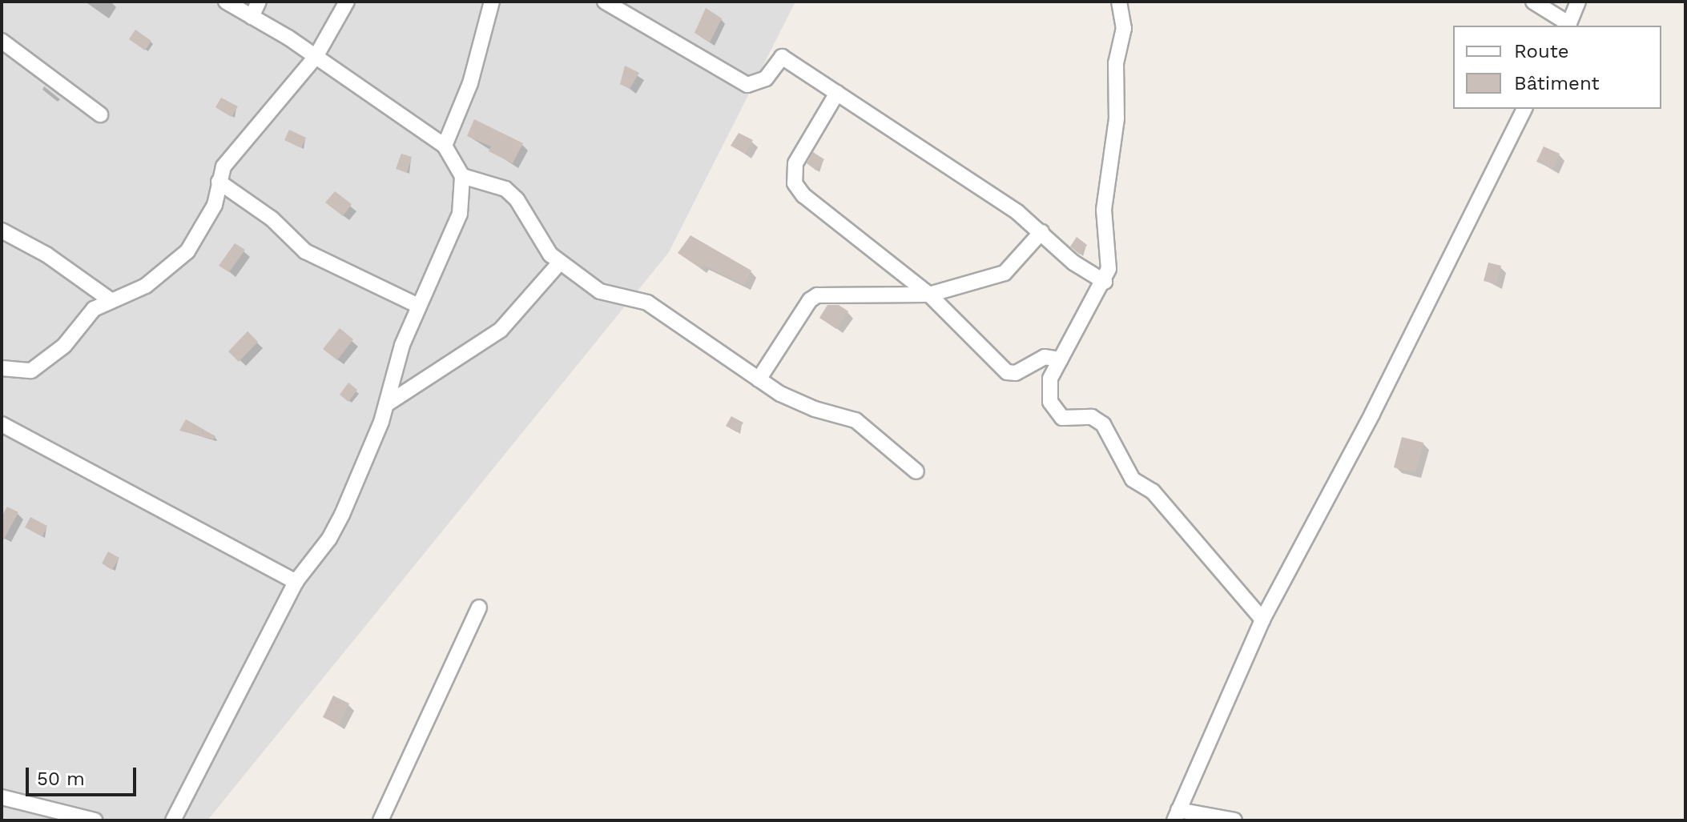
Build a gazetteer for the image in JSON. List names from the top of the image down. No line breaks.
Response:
{"legend":["Route","Bâtiment"],"scale_bar":"50 m"}
